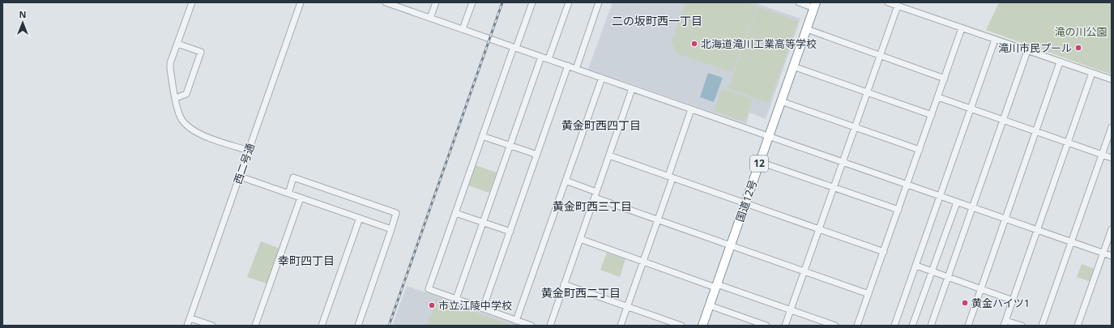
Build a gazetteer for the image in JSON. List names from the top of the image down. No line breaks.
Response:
{"streets":{"highway":["12","国道12号"],"street":["西二号通"]},"districts":["二の坂町西一丁目","黄金町西四丁目","黄金町西三丁目","幸町四丁目","黄金町西二丁目"],"parks":["滝の川公園"],"places":["北海道滝川工業高等学校","滝川市民プール","黄金ハイツ1","市立江陵中学校"],"north":"top"}
